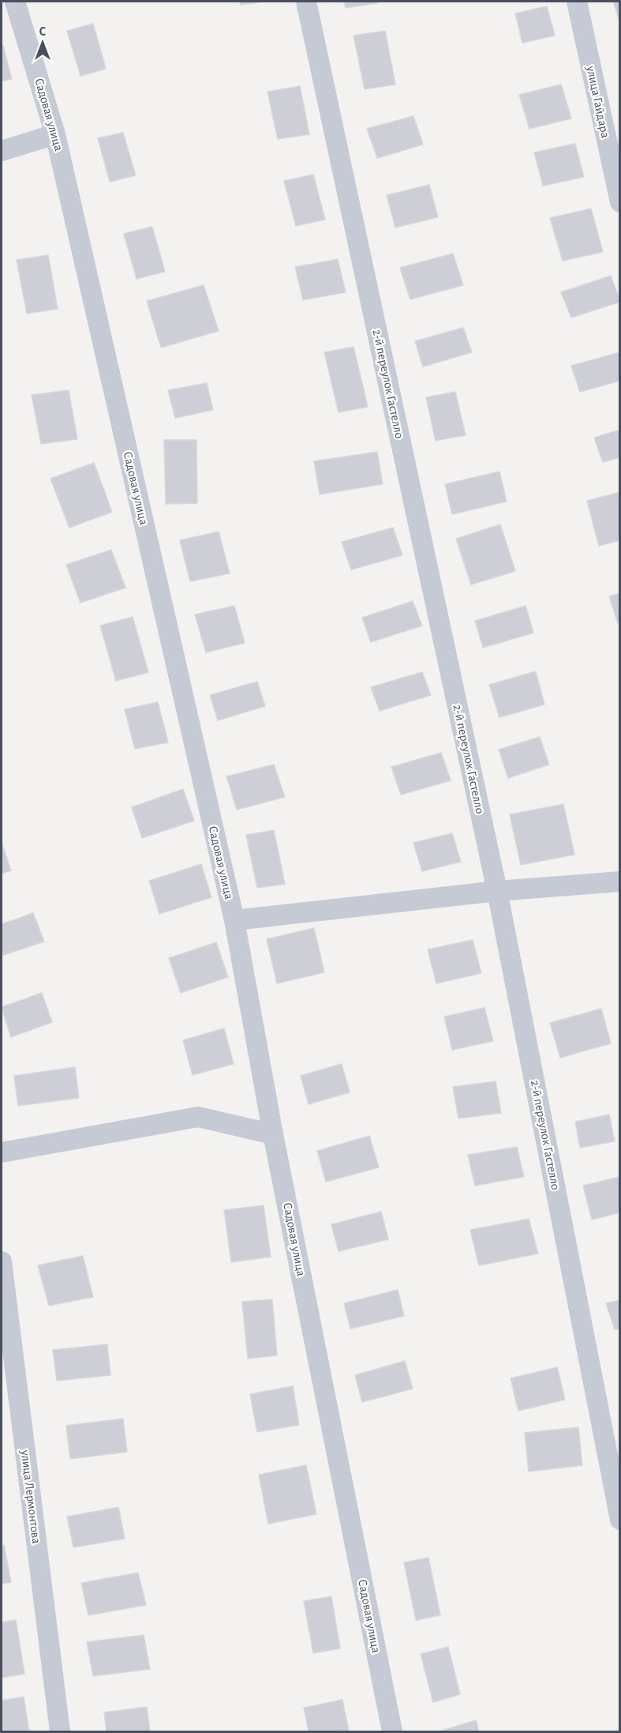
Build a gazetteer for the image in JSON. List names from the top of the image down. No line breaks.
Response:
{"streets":{"street":["улица Гайдара","Садовая улица","2-й переулок Гастелло","улица Лермонтова"]},"north":"top"}
